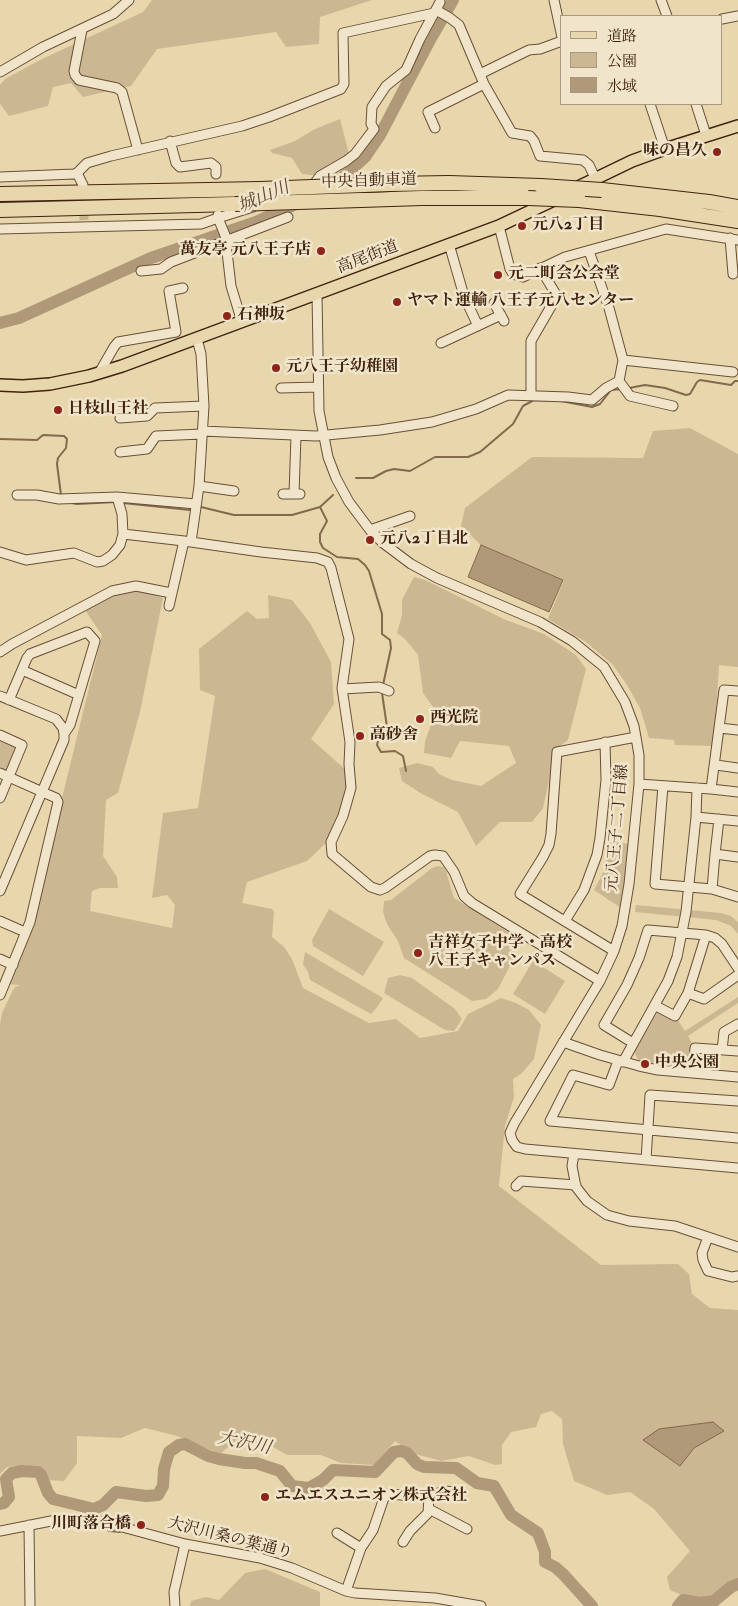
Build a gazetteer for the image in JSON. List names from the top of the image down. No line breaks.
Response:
{"streets":{"highway":["中央自動車道"],"main road":["高尾街道"],"street":["元八王子二丁目線","大沢川桑の葉通り"]},"crossings":[["中央自動車道","高尾街道"],["高尾街道","元八王子二丁目線"]],"water":["城山川","大沢川"],"places":["味の昌久","元八2丁目","萬友亭 元八王子店","元二町会公会堂","ヤマト運輸 八王子元八センター","石神坂","元八王子幼稚園","日枝山王社","元八2丁目北","西光院","高砂舎","吉祥女子中学・高校 八王子キャンパス","中央公園","エムエスユニオン株式会社","川町落合橋"],"legend":["道路","公園","水域"]}
